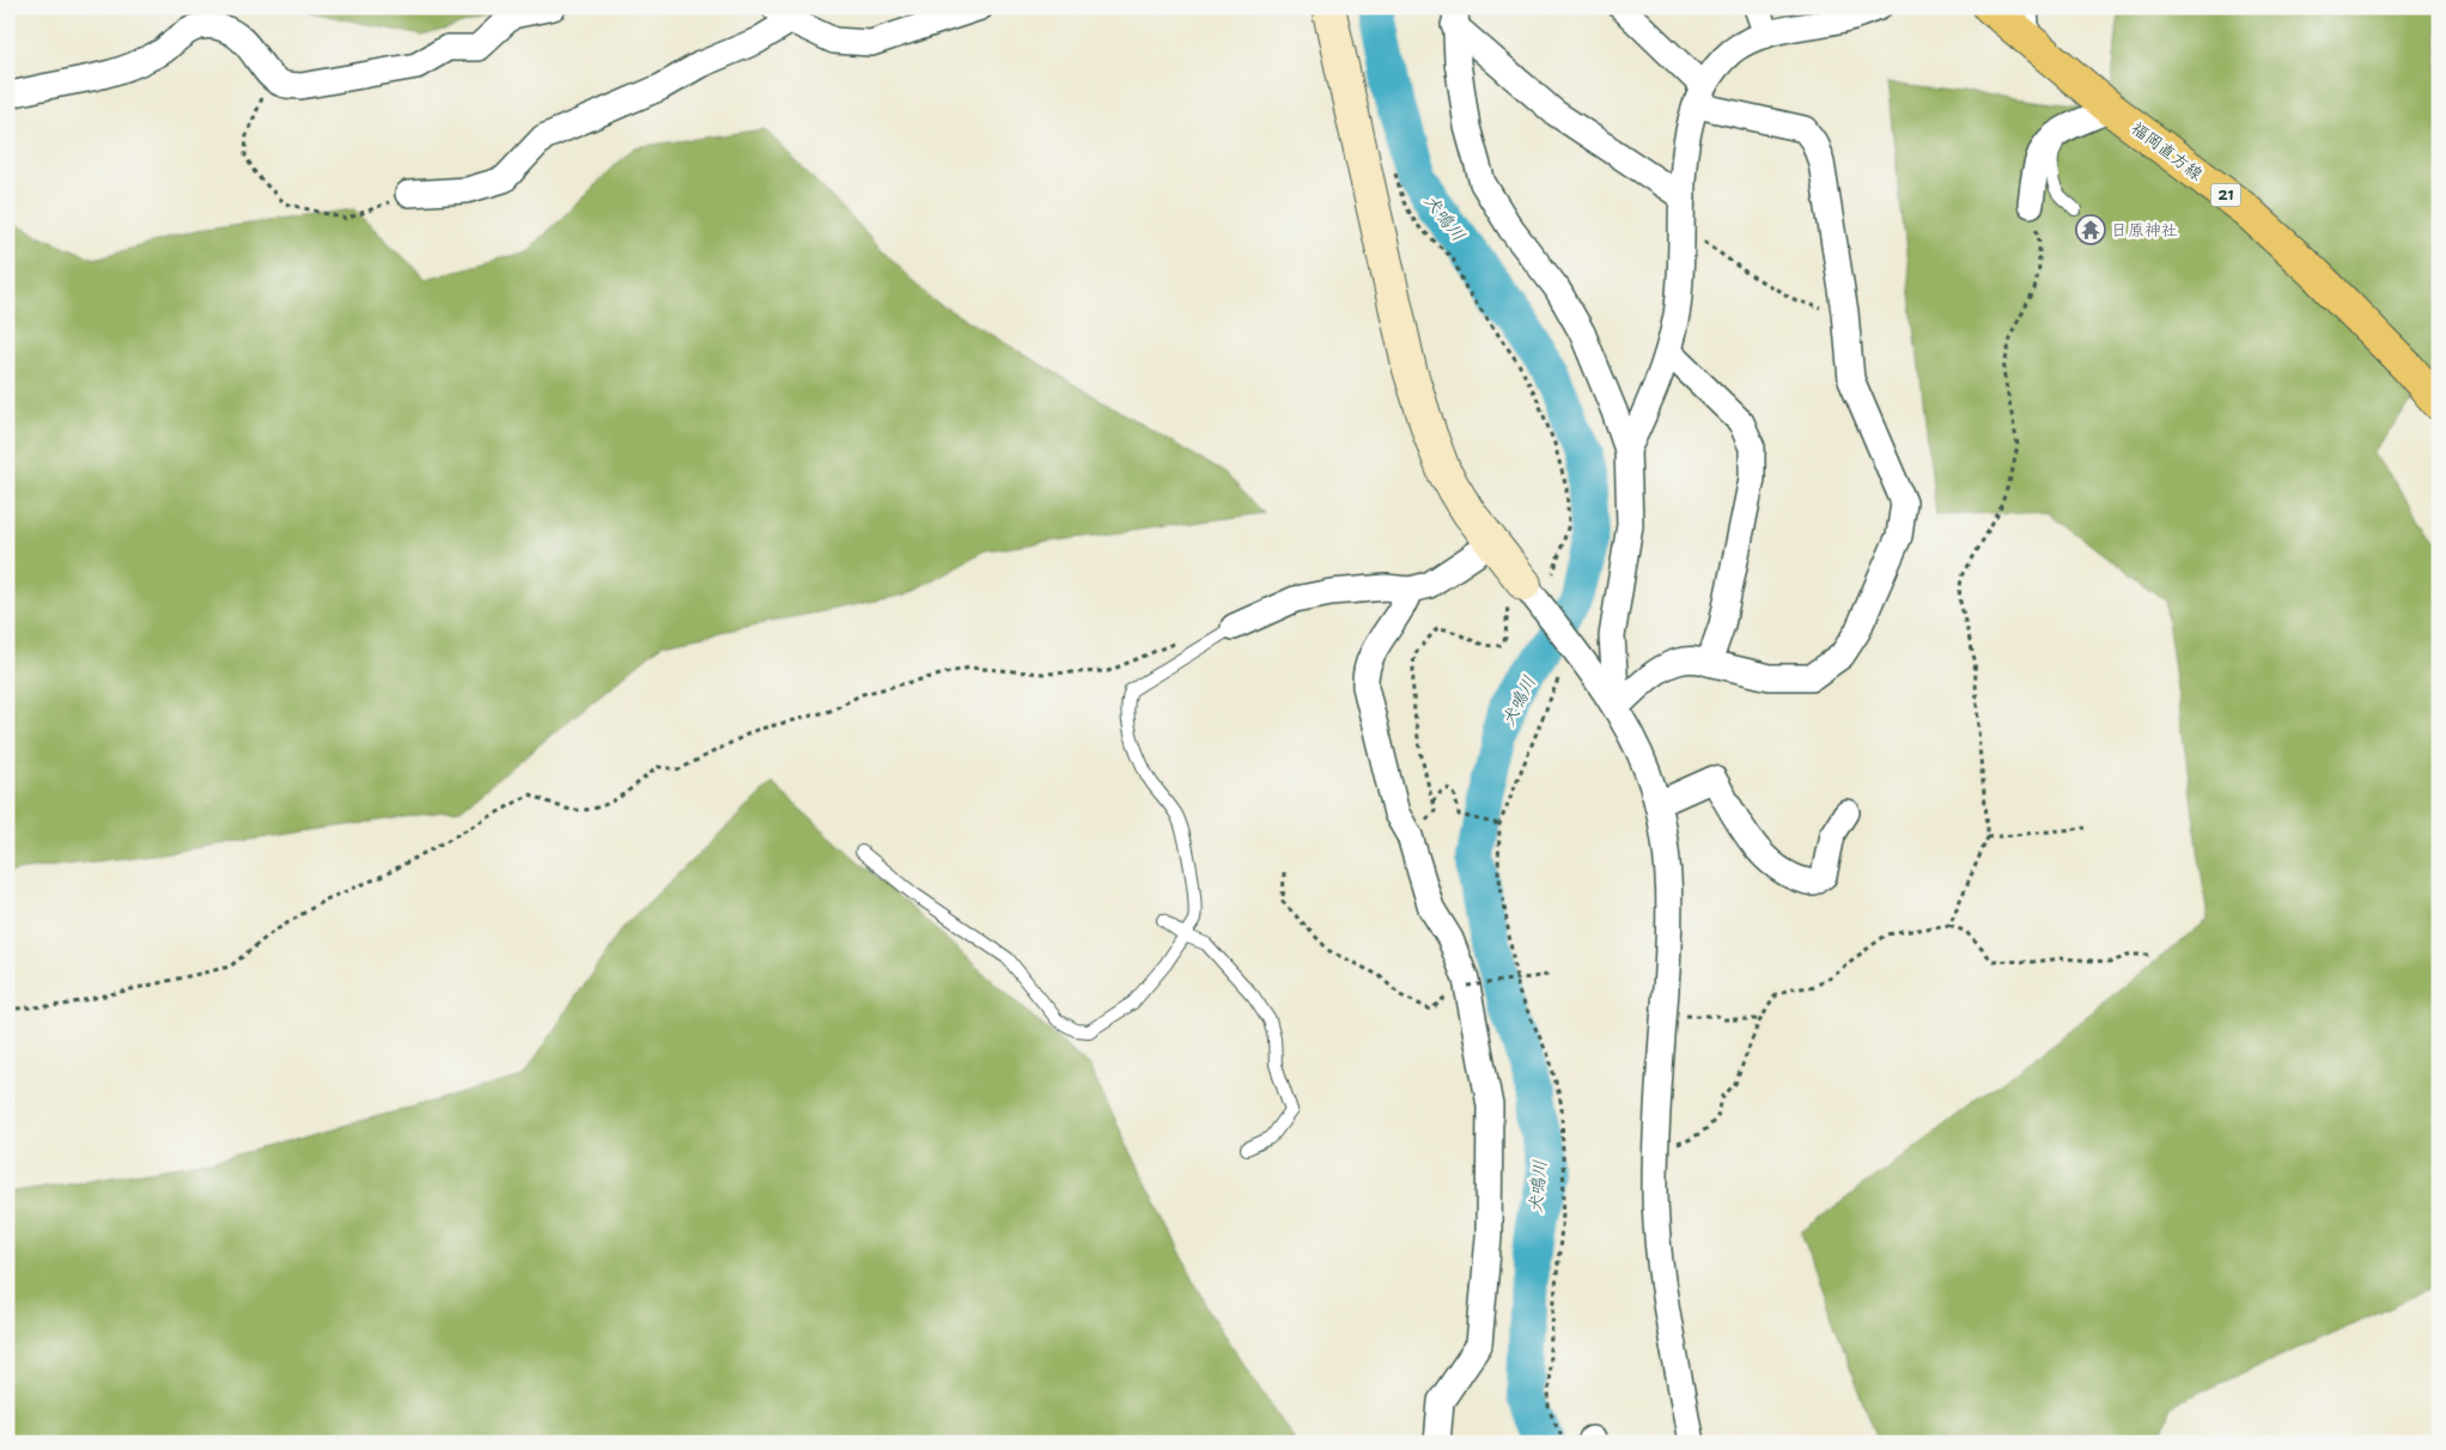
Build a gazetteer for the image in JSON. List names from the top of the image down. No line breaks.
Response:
{"streets":{"main road":["福岡直方線","21"]},"water":["犬鳴川"],"places":{"temple":["日原神社"]}}
